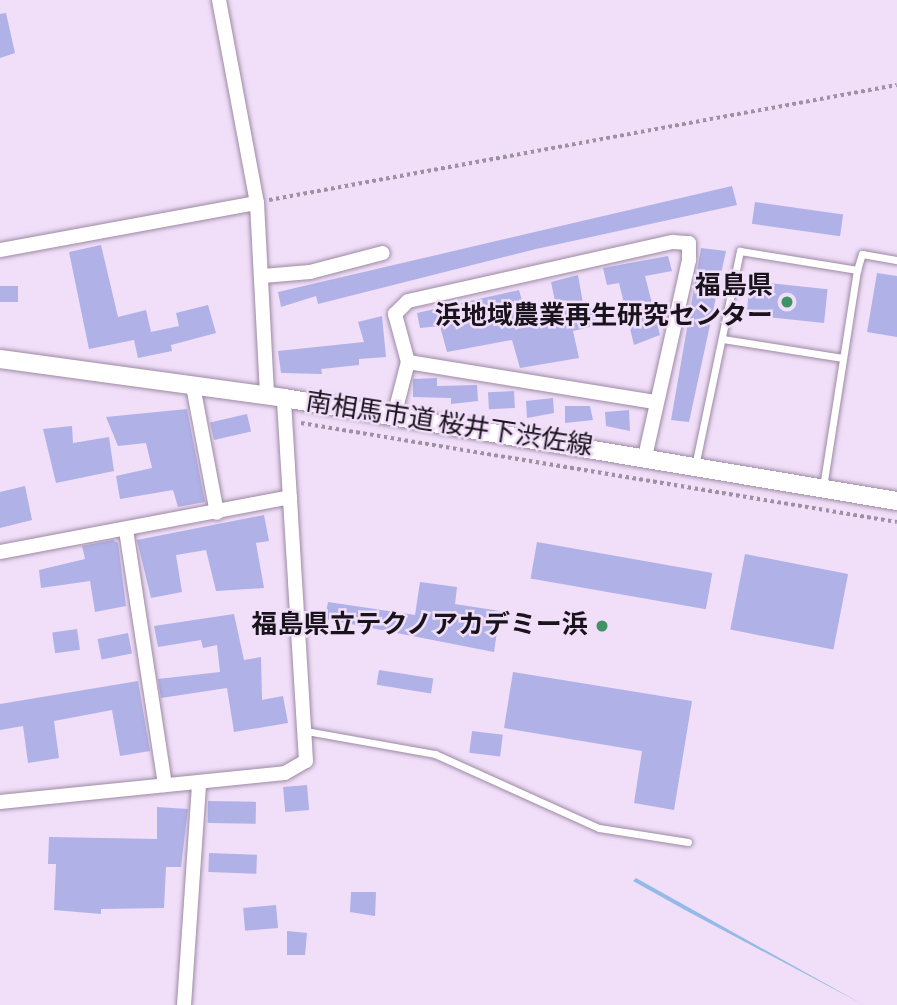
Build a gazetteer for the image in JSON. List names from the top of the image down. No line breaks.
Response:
{"streets":{"street":["南相馬市道 桜井下渋佐線"]},"places":["福島県 浜地域農業再生研究センター","福島県立テクノアカデミー浜"]}
